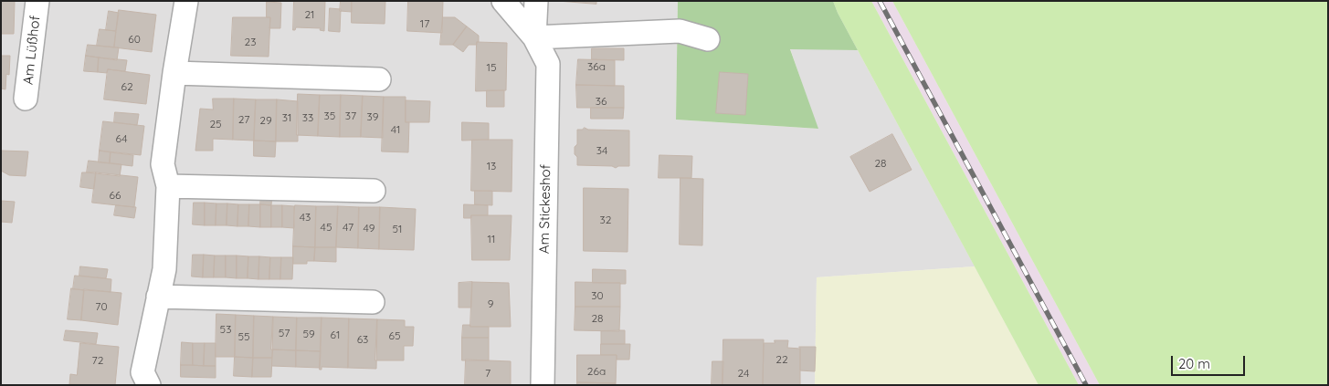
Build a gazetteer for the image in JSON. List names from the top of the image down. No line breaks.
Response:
{"streets":{"street":["Am Lüßhof","Am Stickeshof"]},"house_numbers":["21","17","60","23","36a","15","62","36","35","37","39","31","33","27","29","25","41","64","34","28","13","66","43","32","45","47","49","51","11","30","9","70","28","53","57","59","61","65","55","63","22","72","26a","7","24"],"scale_bar":"20 m"}
